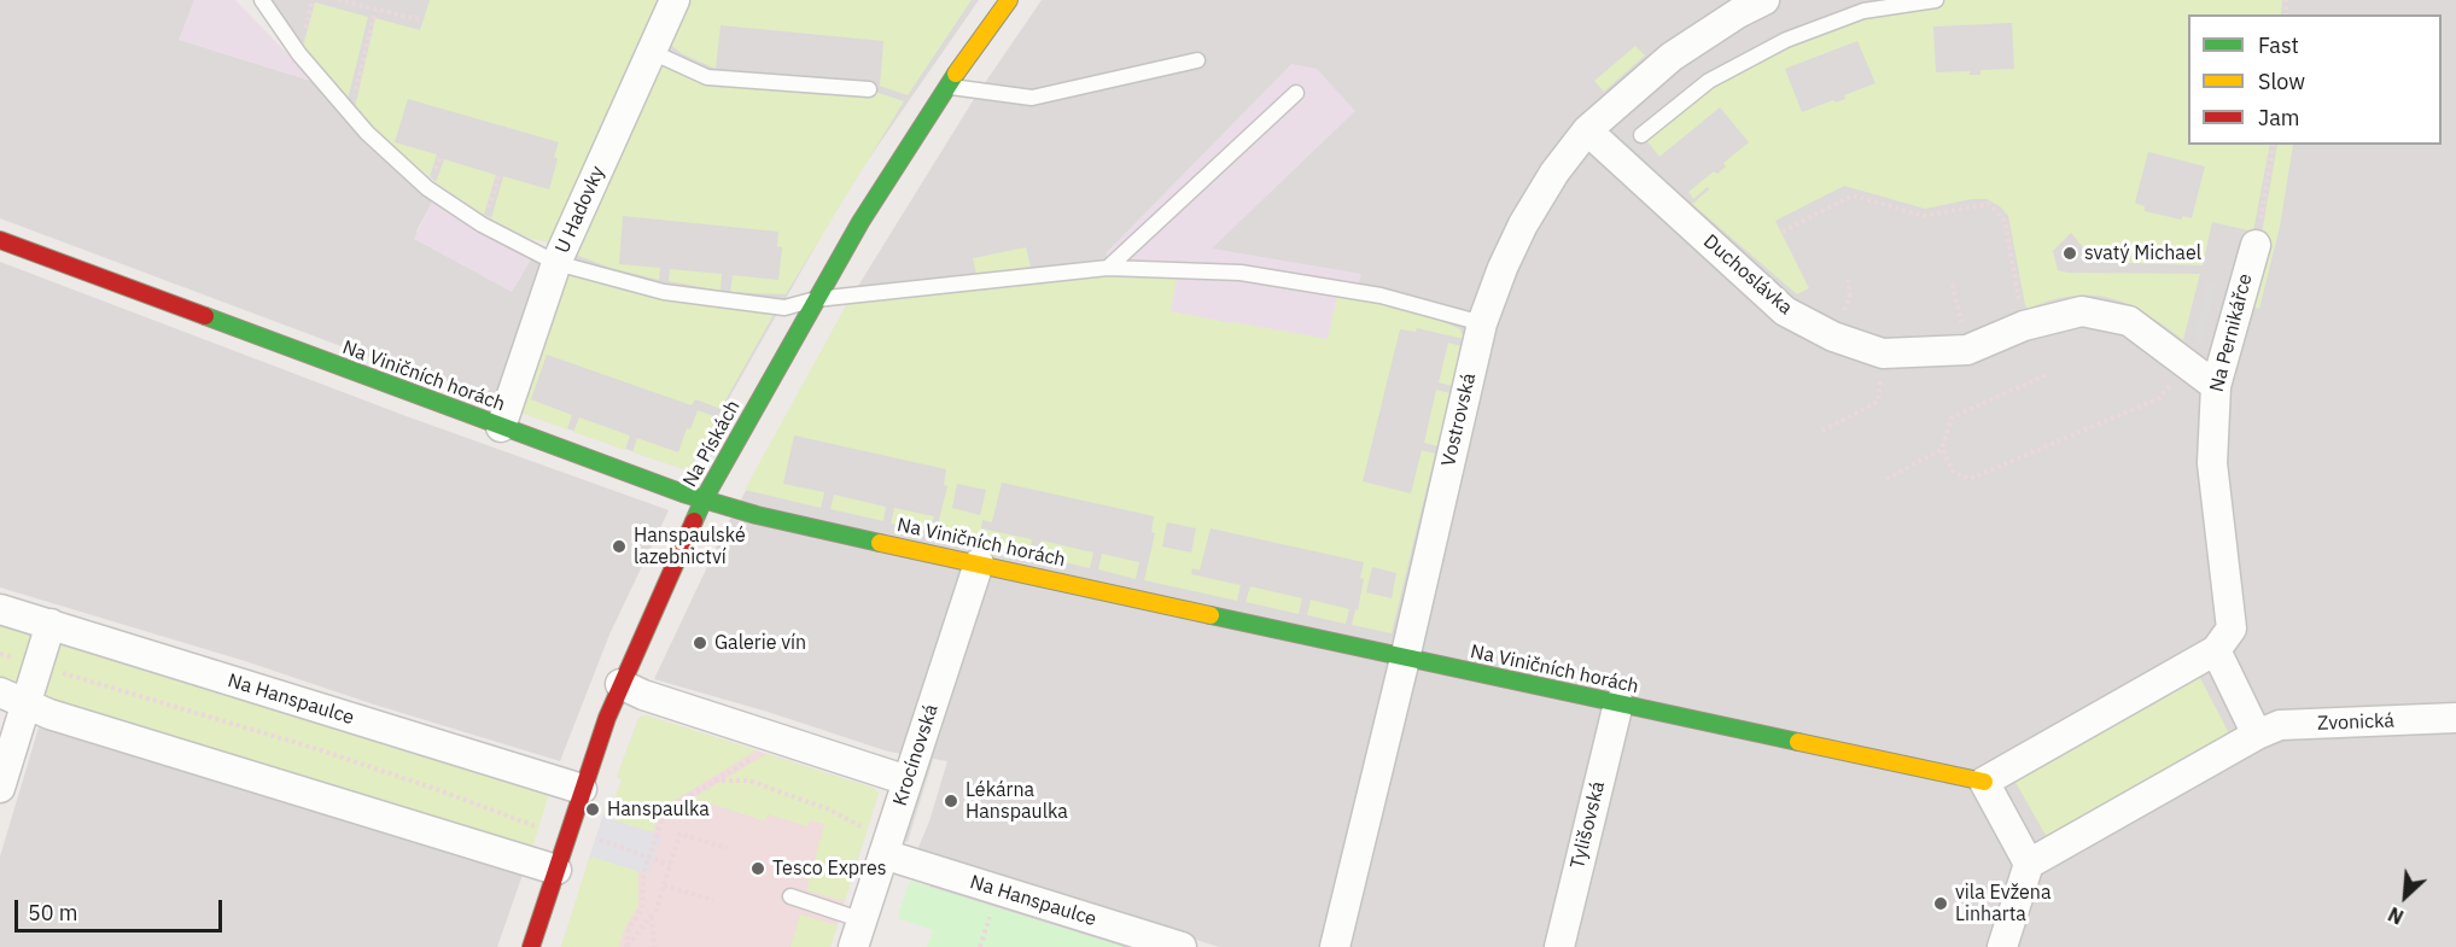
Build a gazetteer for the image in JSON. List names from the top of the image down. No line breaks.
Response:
{"streets":{"street":["U Hadovky","Duchoslávka","Na Pernikářce","Na Viničních horách","Vostrovská","Na Pískách","Na Hanspaulce","Zvonická","Krocínovská","Tylišovská"]},"crossings":[["U Hadovky","Na Viničních horách"],["Duchoslávka","Na Pernikářce"],["Duchoslávka","Vostrovská"],["Na Viničních horách","Vostrovská"],["Na Viničních horách","Na Pískách"],["Na Viničních horách","Krocínovská"],["Na Viničních horách","Tylišovská"],["Na Pískách","Na Hanspaulce"],["Na Hanspaulce","Krocínovská"]],"places":["svatý Michael","Hanspaulské lazebnictví","Galerie vín","Lékárna Hanspaulka","Hanspaulka","Tesco Expres","vila Evžena Linharta"],"legend":["Fast","Slow","Jam"],"scale_bar":"50 m","north":"bottom left"}
